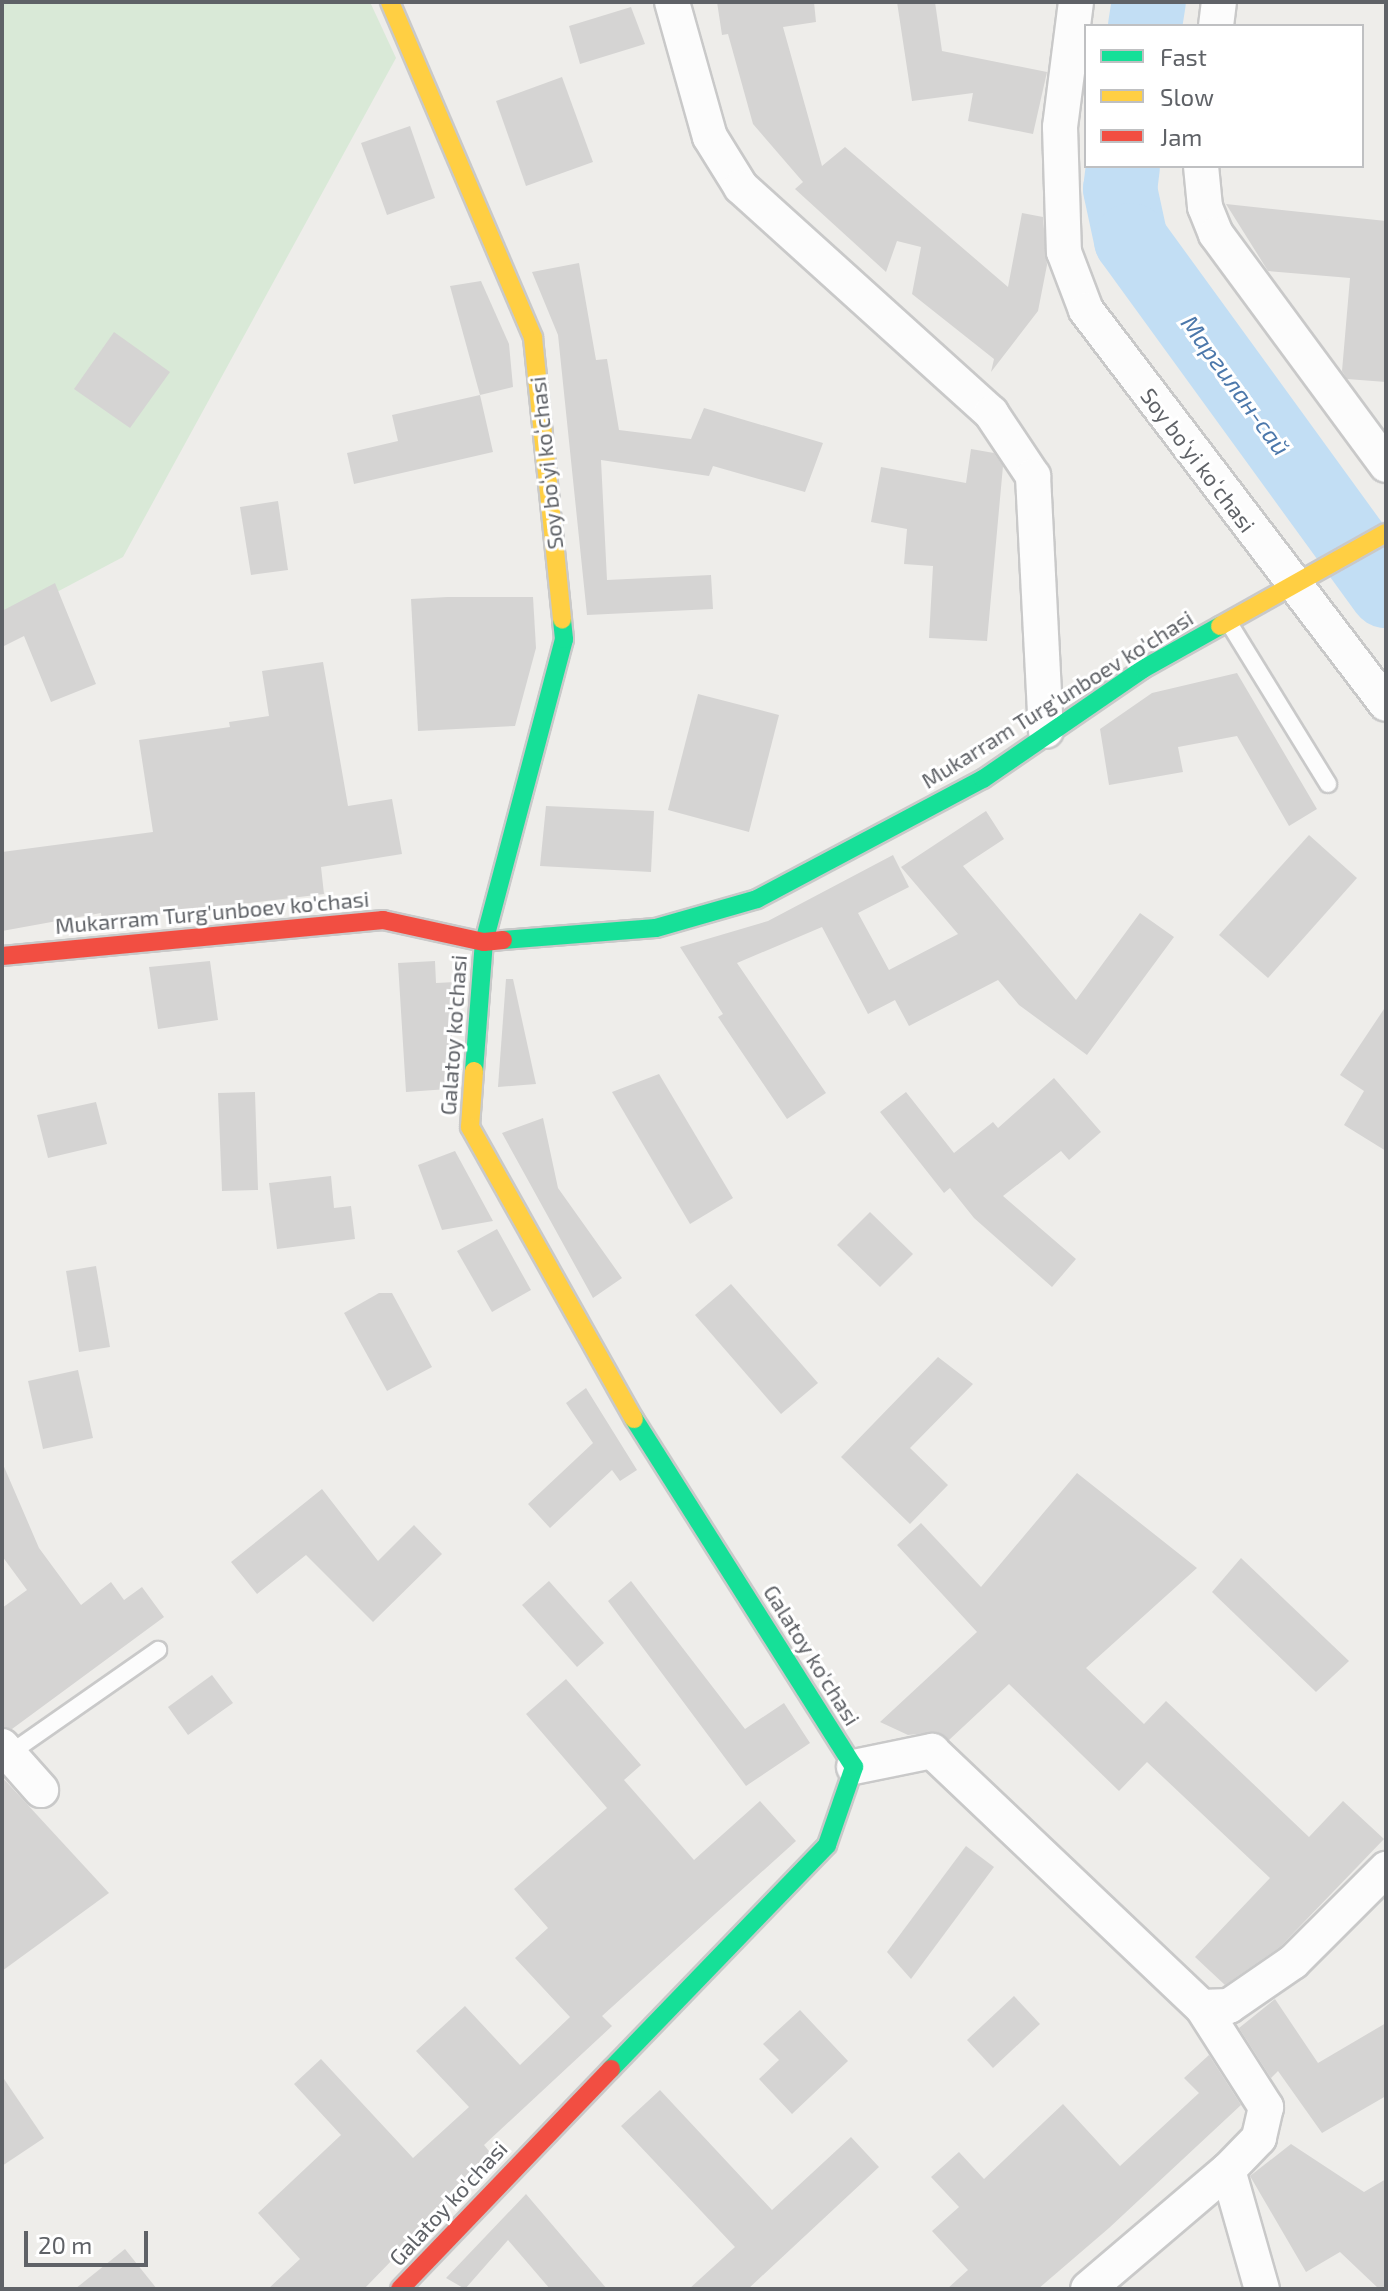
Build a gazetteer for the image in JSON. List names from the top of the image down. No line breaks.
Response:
{"streets":{"street":["Soy boʻyi koʻchasi","Mukarram Turg'unboev ko'chasi","Galatoy ko'chasi"]},"crossings":[["Soy boʻyi koʻchasi","Mukarram Turg'unboev ko'chasi"],["Soy boʻyi koʻchasi","Galatoy ko'chasi"],["Mukarram Turg'unboev ko'chasi","Galatoy ko'chasi"]],"water":["Маргилан-сай"],"legend":["Fast","Slow","Jam"],"scale_bar":"20 m"}
